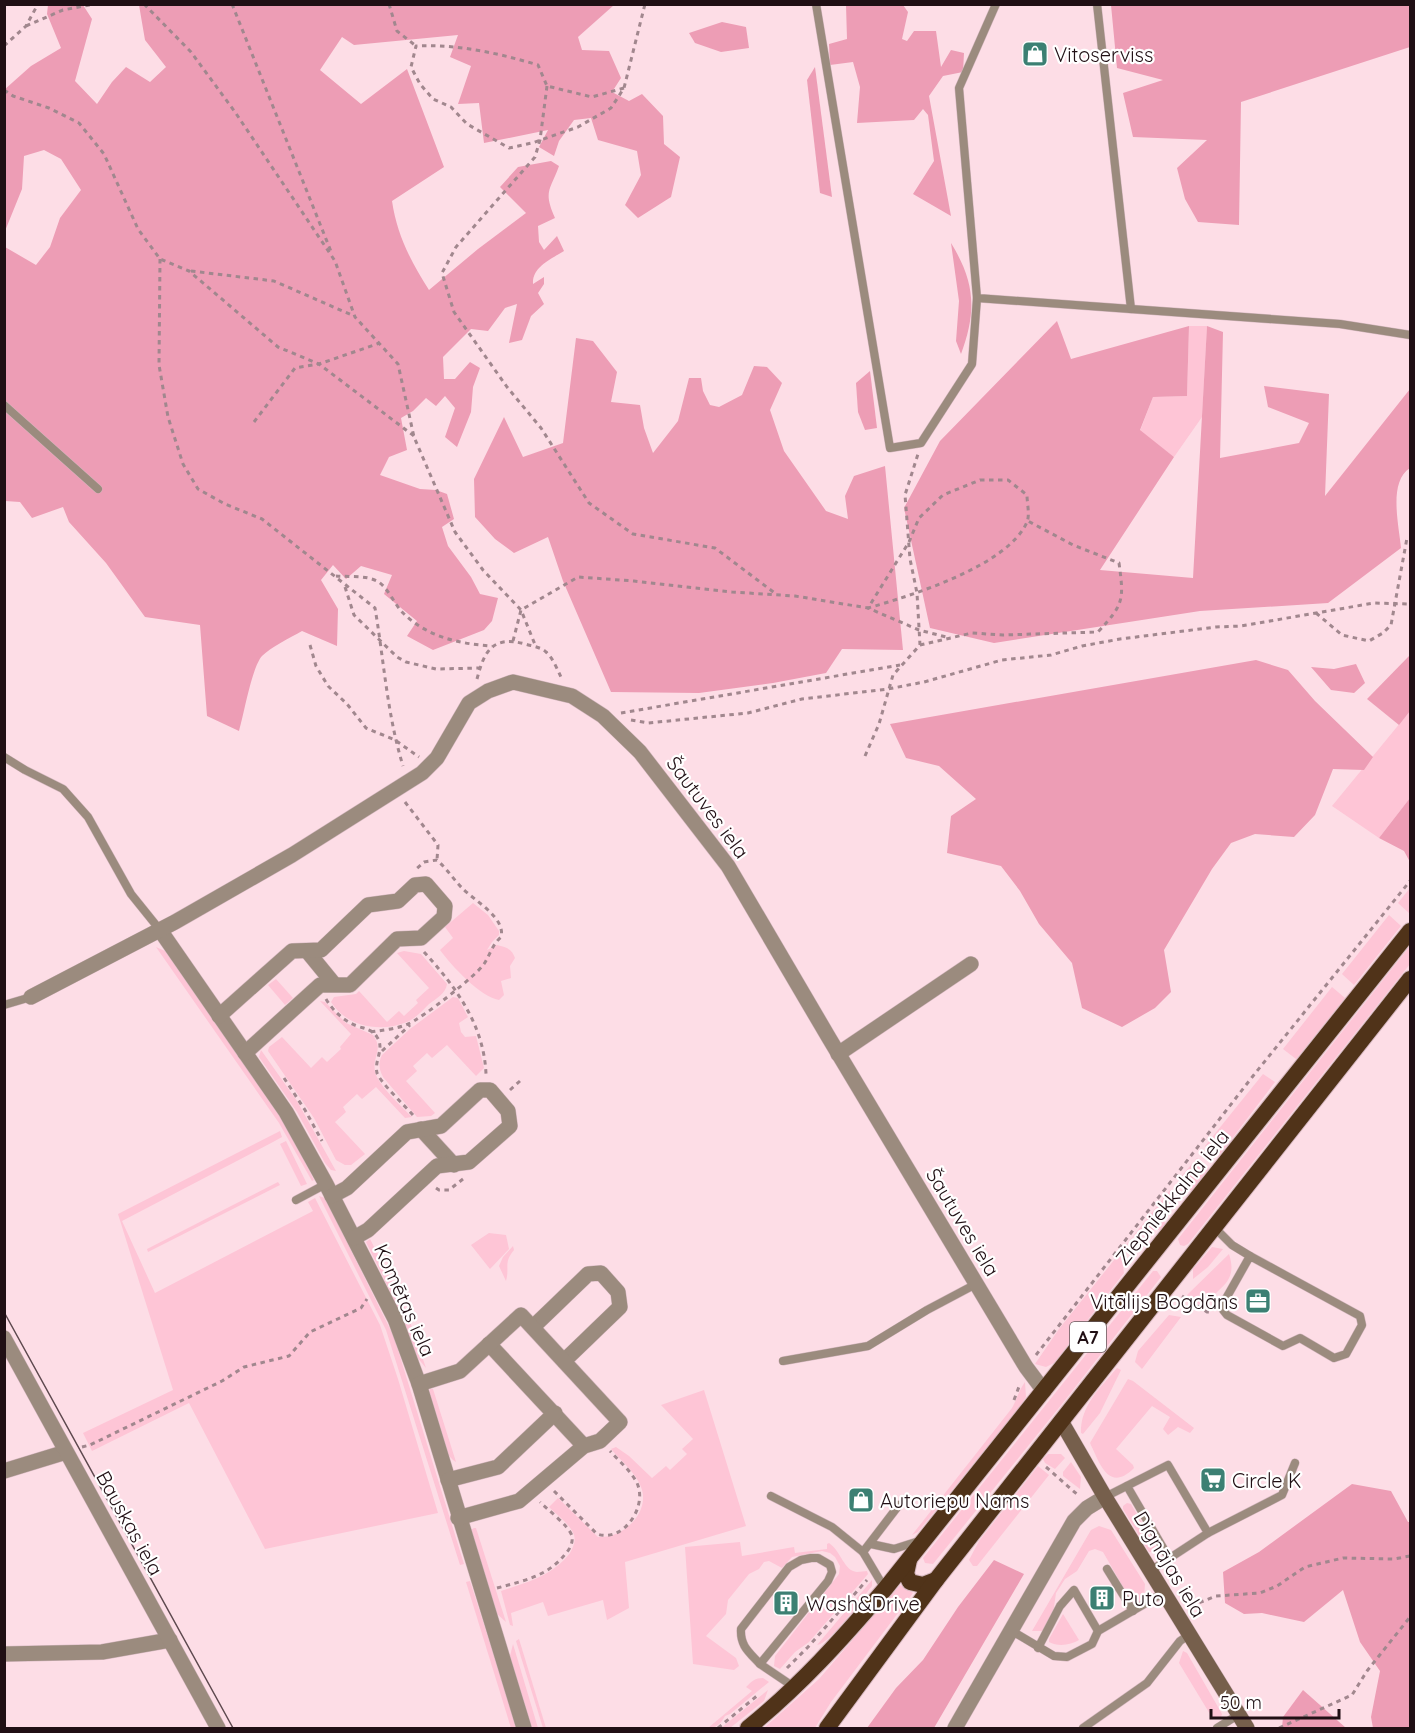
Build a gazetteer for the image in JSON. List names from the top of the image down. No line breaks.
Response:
{"streets":{"highway":["Ziepniekkalna iela","A7"],"main road":["Dignājas iela"],"street":["Šautuves iela","Komētas iela","Bauskas iela"]},"crossings":[["Šautuves iela","Ziepniekkalna iela"],["A7","Dignājas iela"]],"places":{"shop":["Vitoserviss","Autoriepu Nams"],"office":["Vitālijs Bogdāns"],"supermarket":["Circle K"],"building":["Puto","Wash&Drive"]},"scale_bar":"50 m"}
